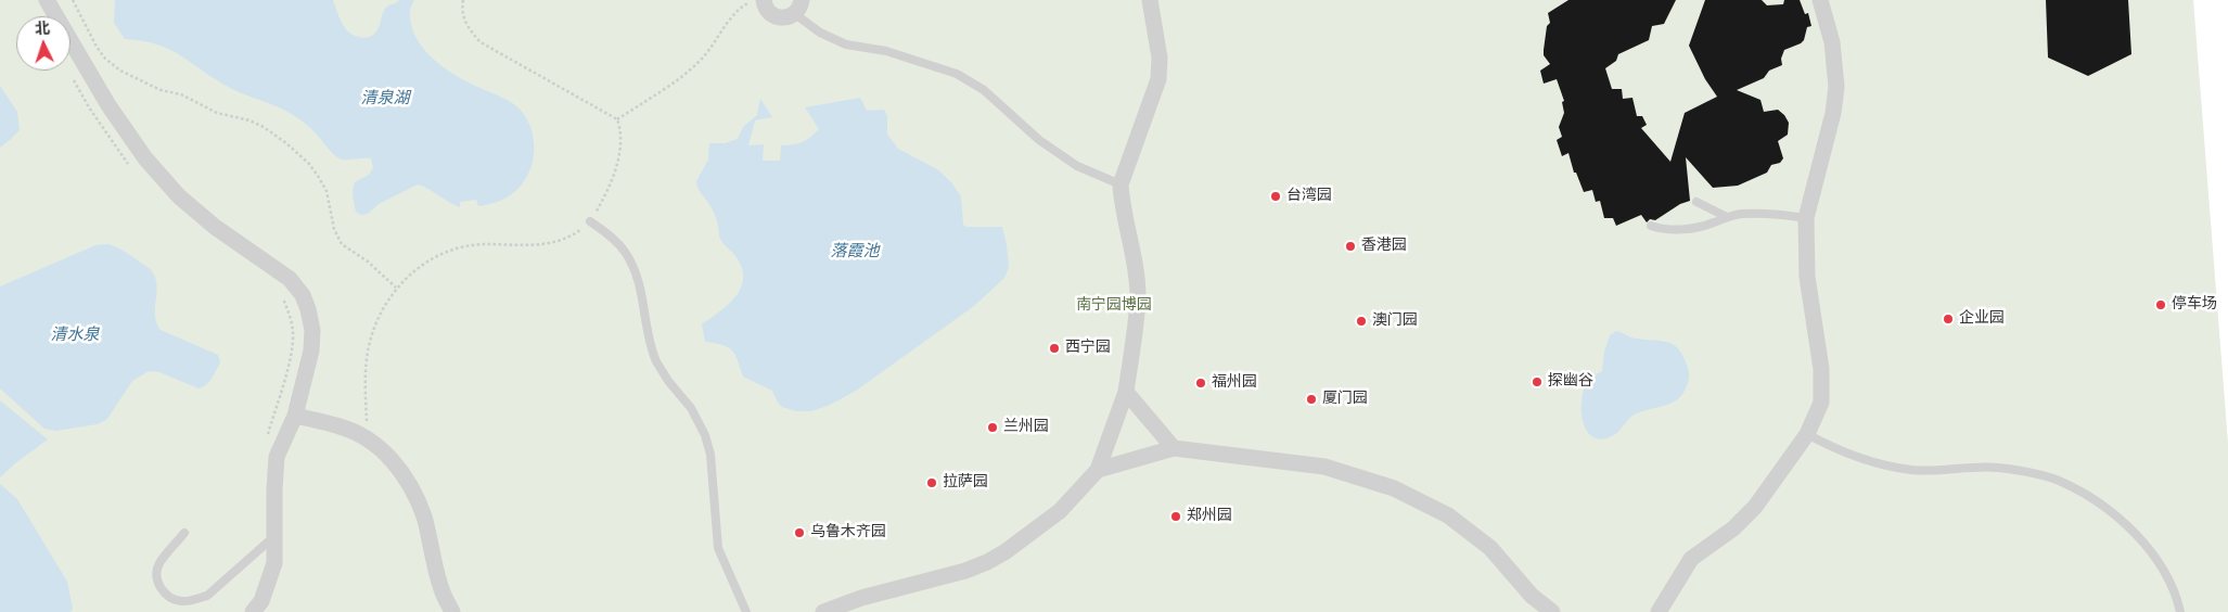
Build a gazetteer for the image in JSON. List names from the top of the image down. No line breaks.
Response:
{"water":["清泉湖","落霞池","清水泉"],"parks":["南宁园博园"],"places":["台湾园","香港园","停车场","企业园","澳门园","西宁园","探幽谷","福州园","厦门园","兰州园","拉萨园","郑州园","乌鲁木齐园"],"north":"top"}
